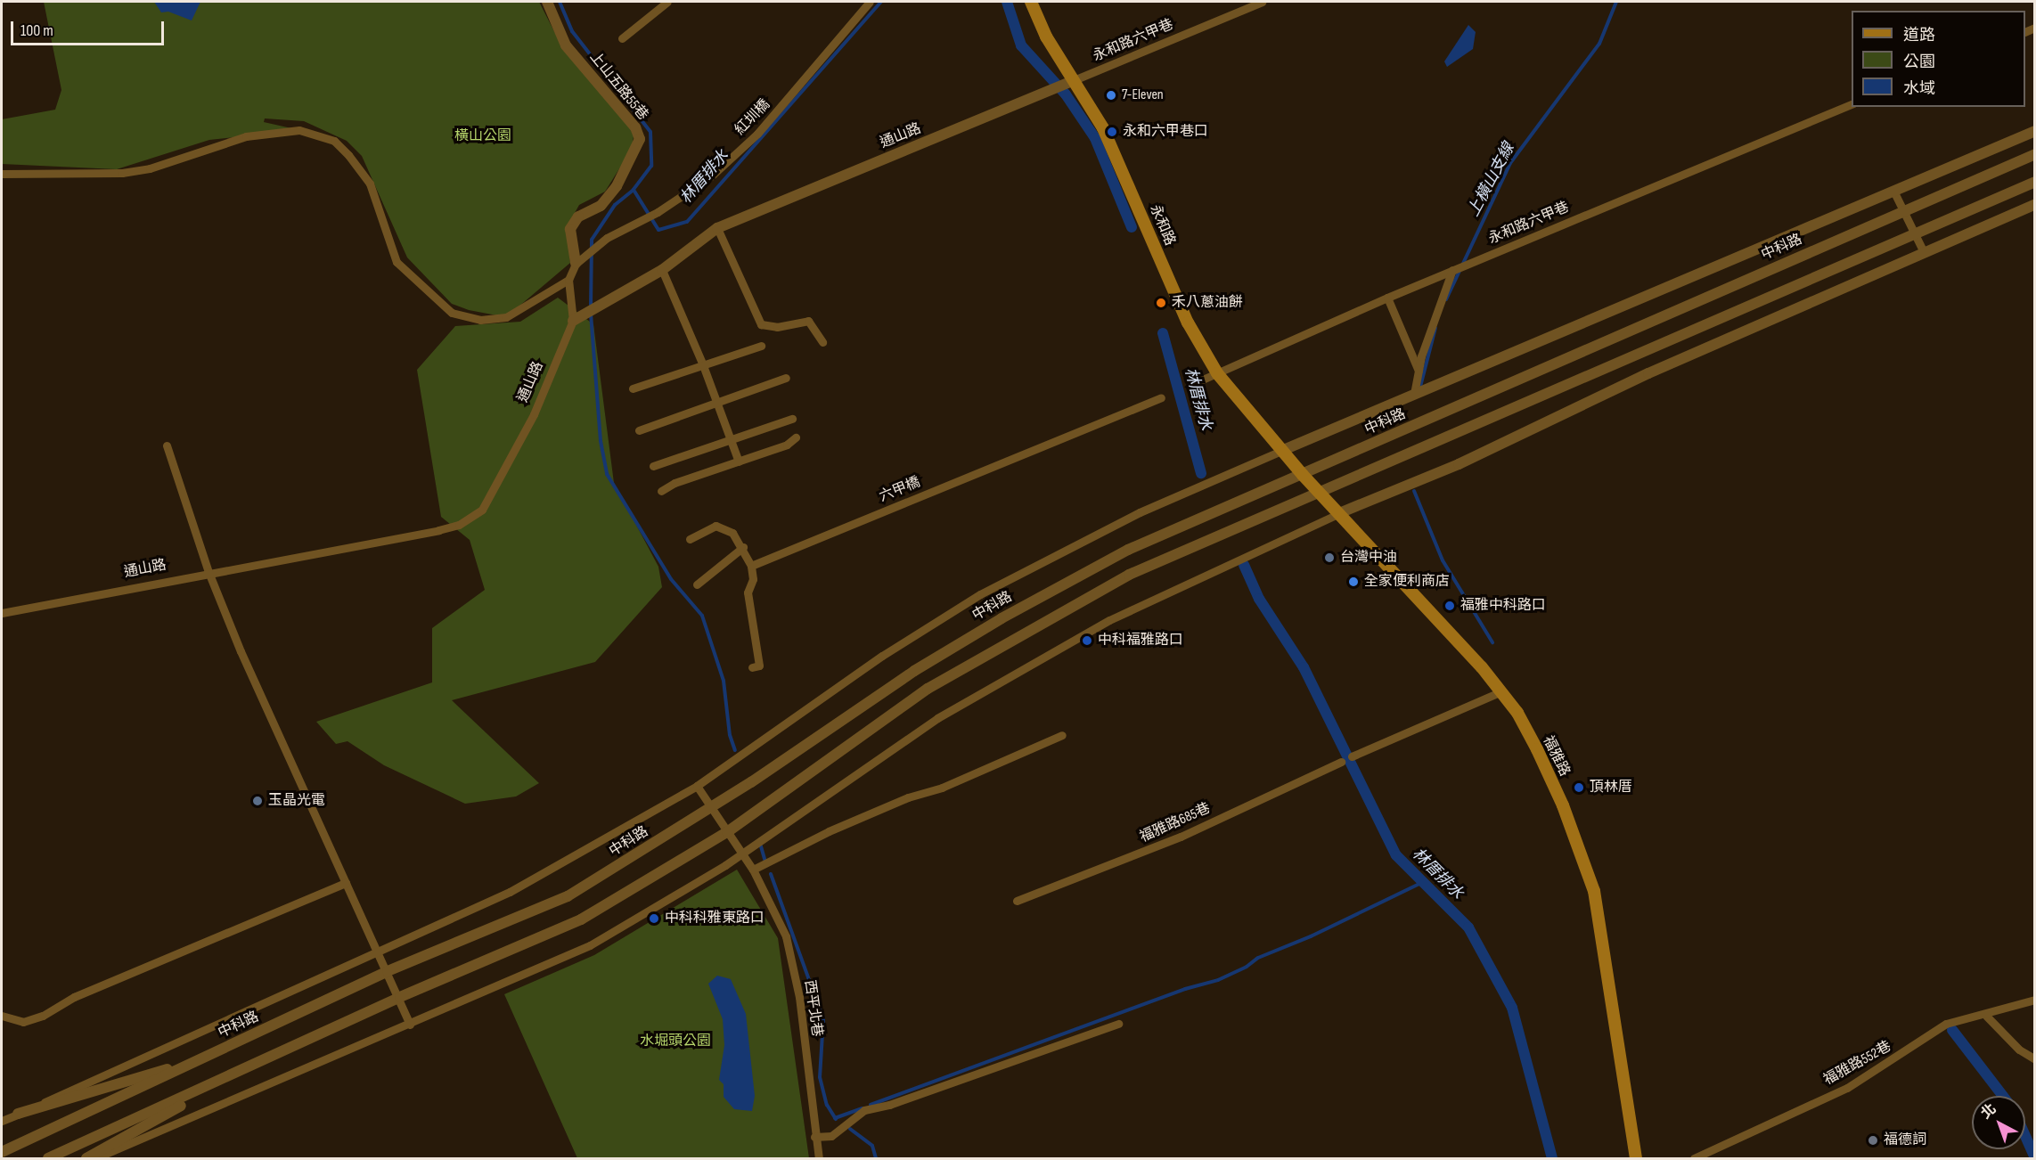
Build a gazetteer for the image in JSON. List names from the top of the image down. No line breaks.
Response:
{"streets":{"main road":["永和路","福雅路"],"street":["永和路六甲巷","上山五路55巷","紅圳橋","通山路","中科路","六甲橋","福雅路685巷","西平北巷","福雅路552巷"]},"crossings":[["永和路六甲巷","通山路"],["永和路六甲巷","永和路"],["上山五路55巷","紅圳橋"],["通山路","永和路"],["永和路","中科路"],["永和路","福雅路"],["中科路","福雅路"],["中科路","西平北巷"]],"water":["林厝排水","上橫山支線"],"parks":["橫山公園","水堀頭公園"],"places":["7-Eleven","永和六甲巷口","禾八蔥油餅","台灣中油","全家便利商店","福雅中科路口","中科福雅路口","頂林厝","玉晶光電","中科科雅東路口","福德詞"],"legend":["道路","公園","水域"],"scale_bar":"100 m","north":"top left"}
